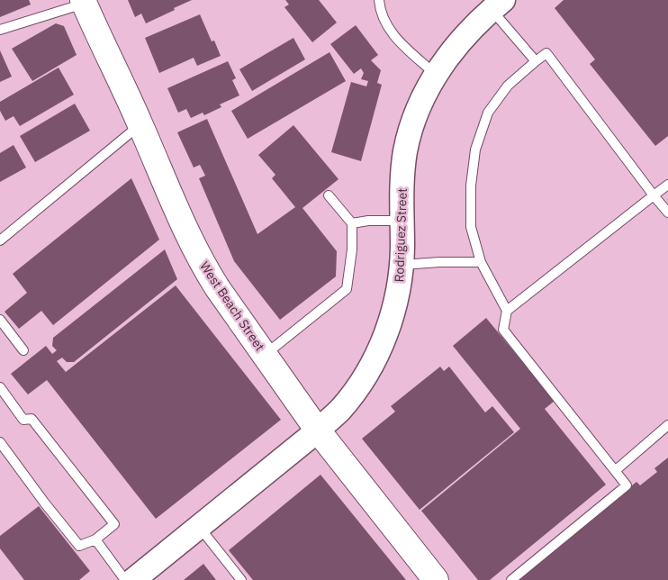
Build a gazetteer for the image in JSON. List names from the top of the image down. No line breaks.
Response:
{"streets":{"main road":["West Beach Street"],"street":["Rodriguez Street"]},"crossings":[["Rodriguez Street","West Beach Street"]]}
